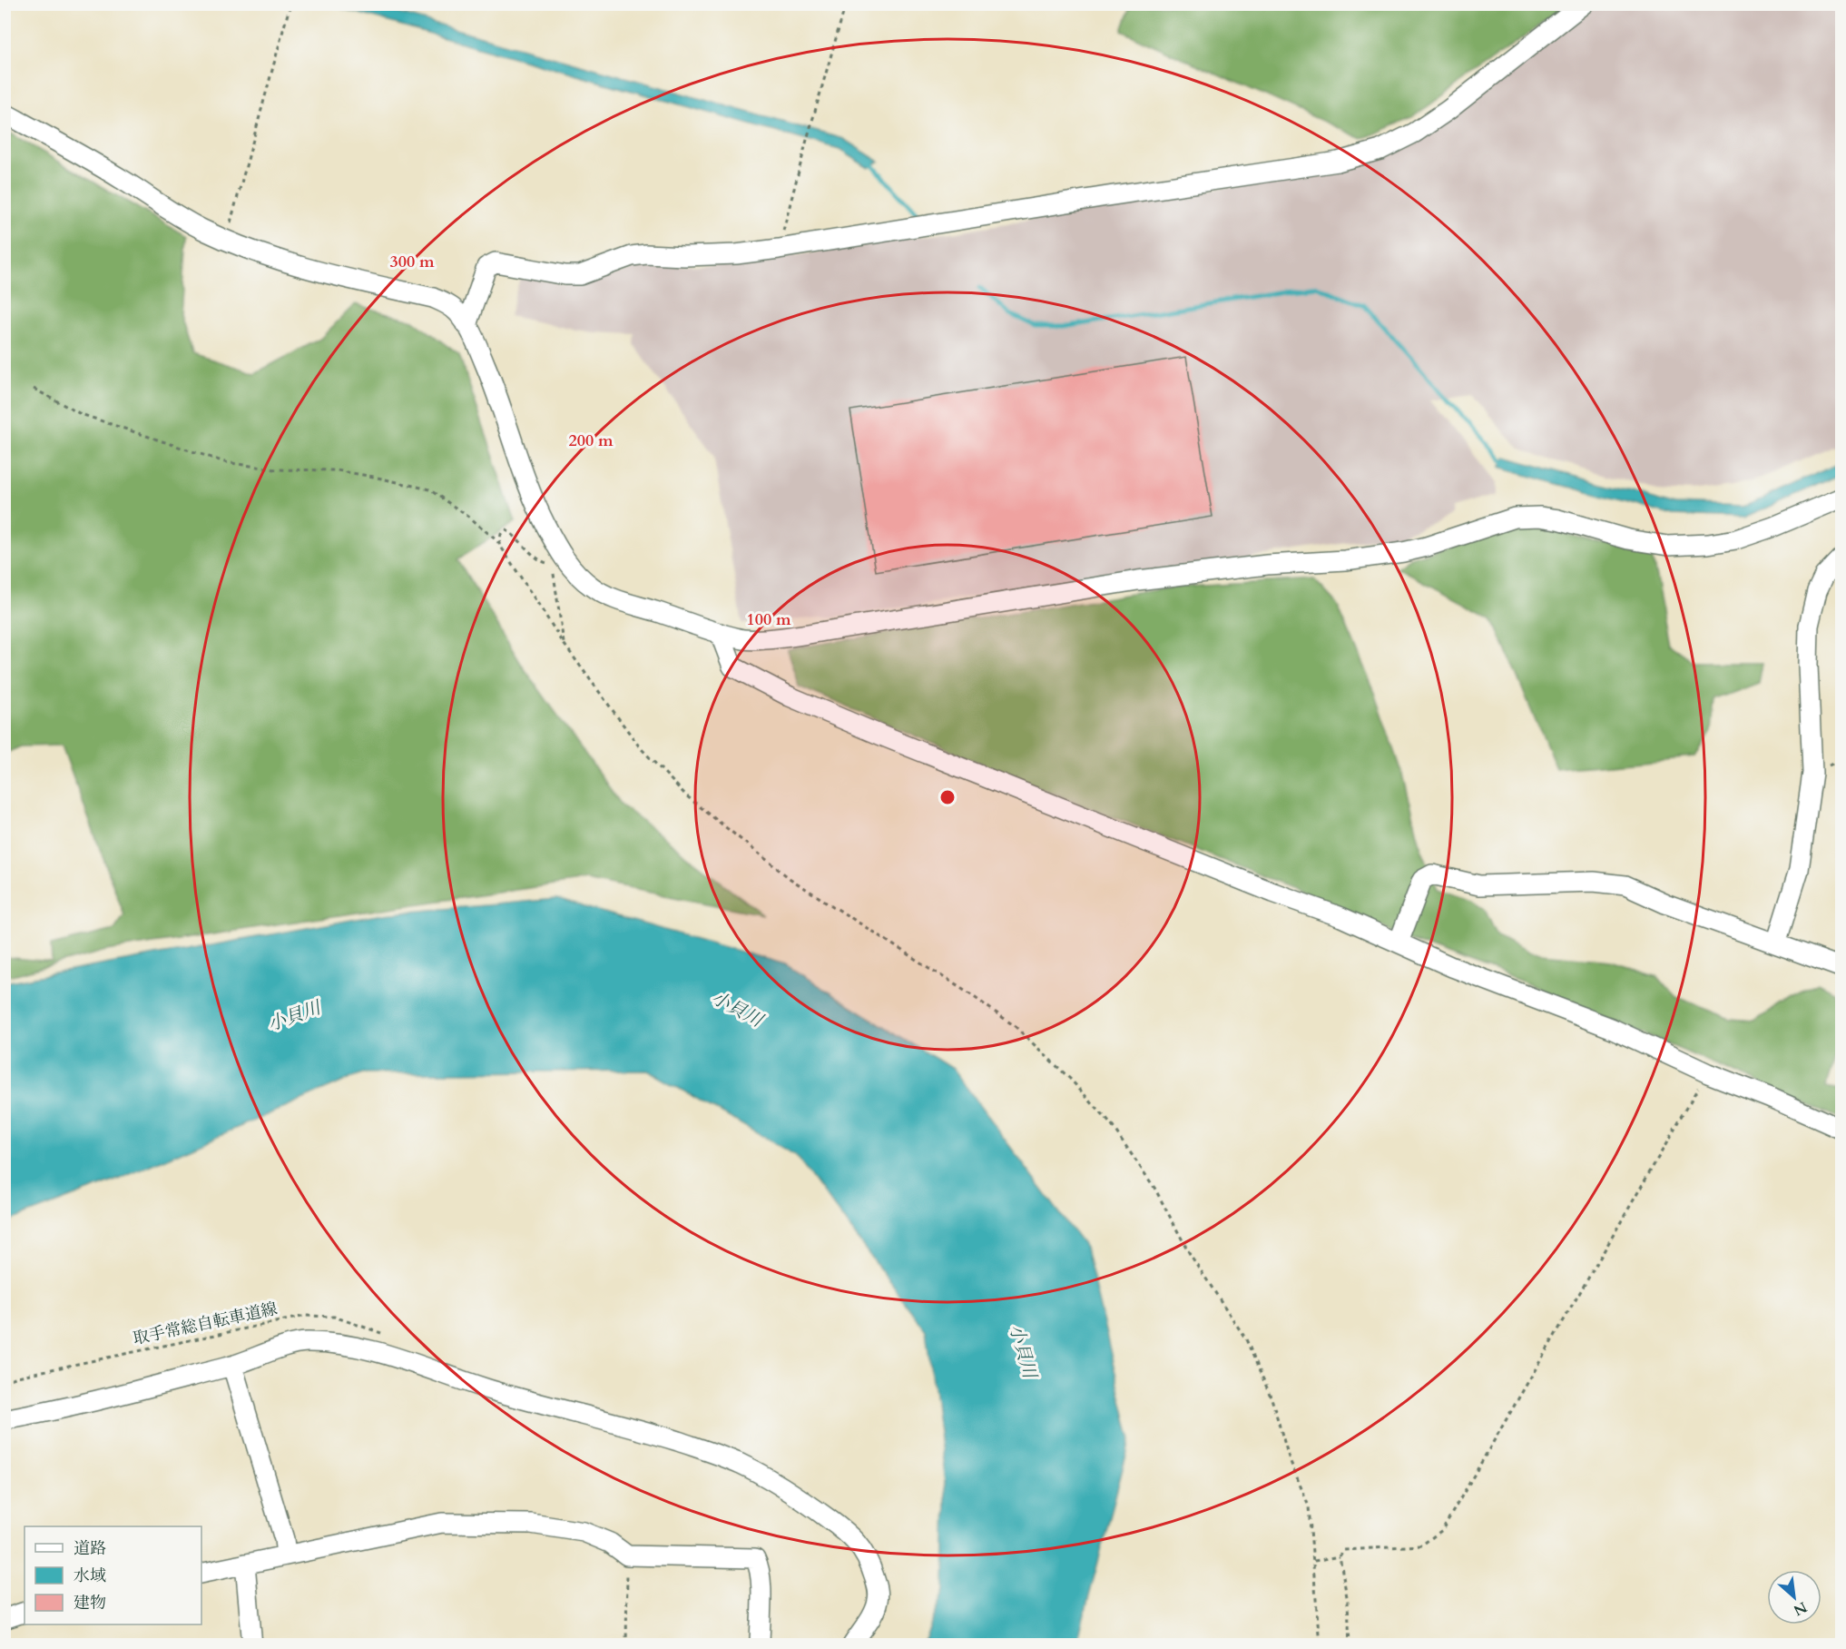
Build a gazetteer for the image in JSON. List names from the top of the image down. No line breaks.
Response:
{"streets":{"path":["取手常総自転車道線"]},"water":["小貝川"],"legend":["道路","水域","建物"],"north":"bottom right","rings":["300 m","200 m","100 m"]}
